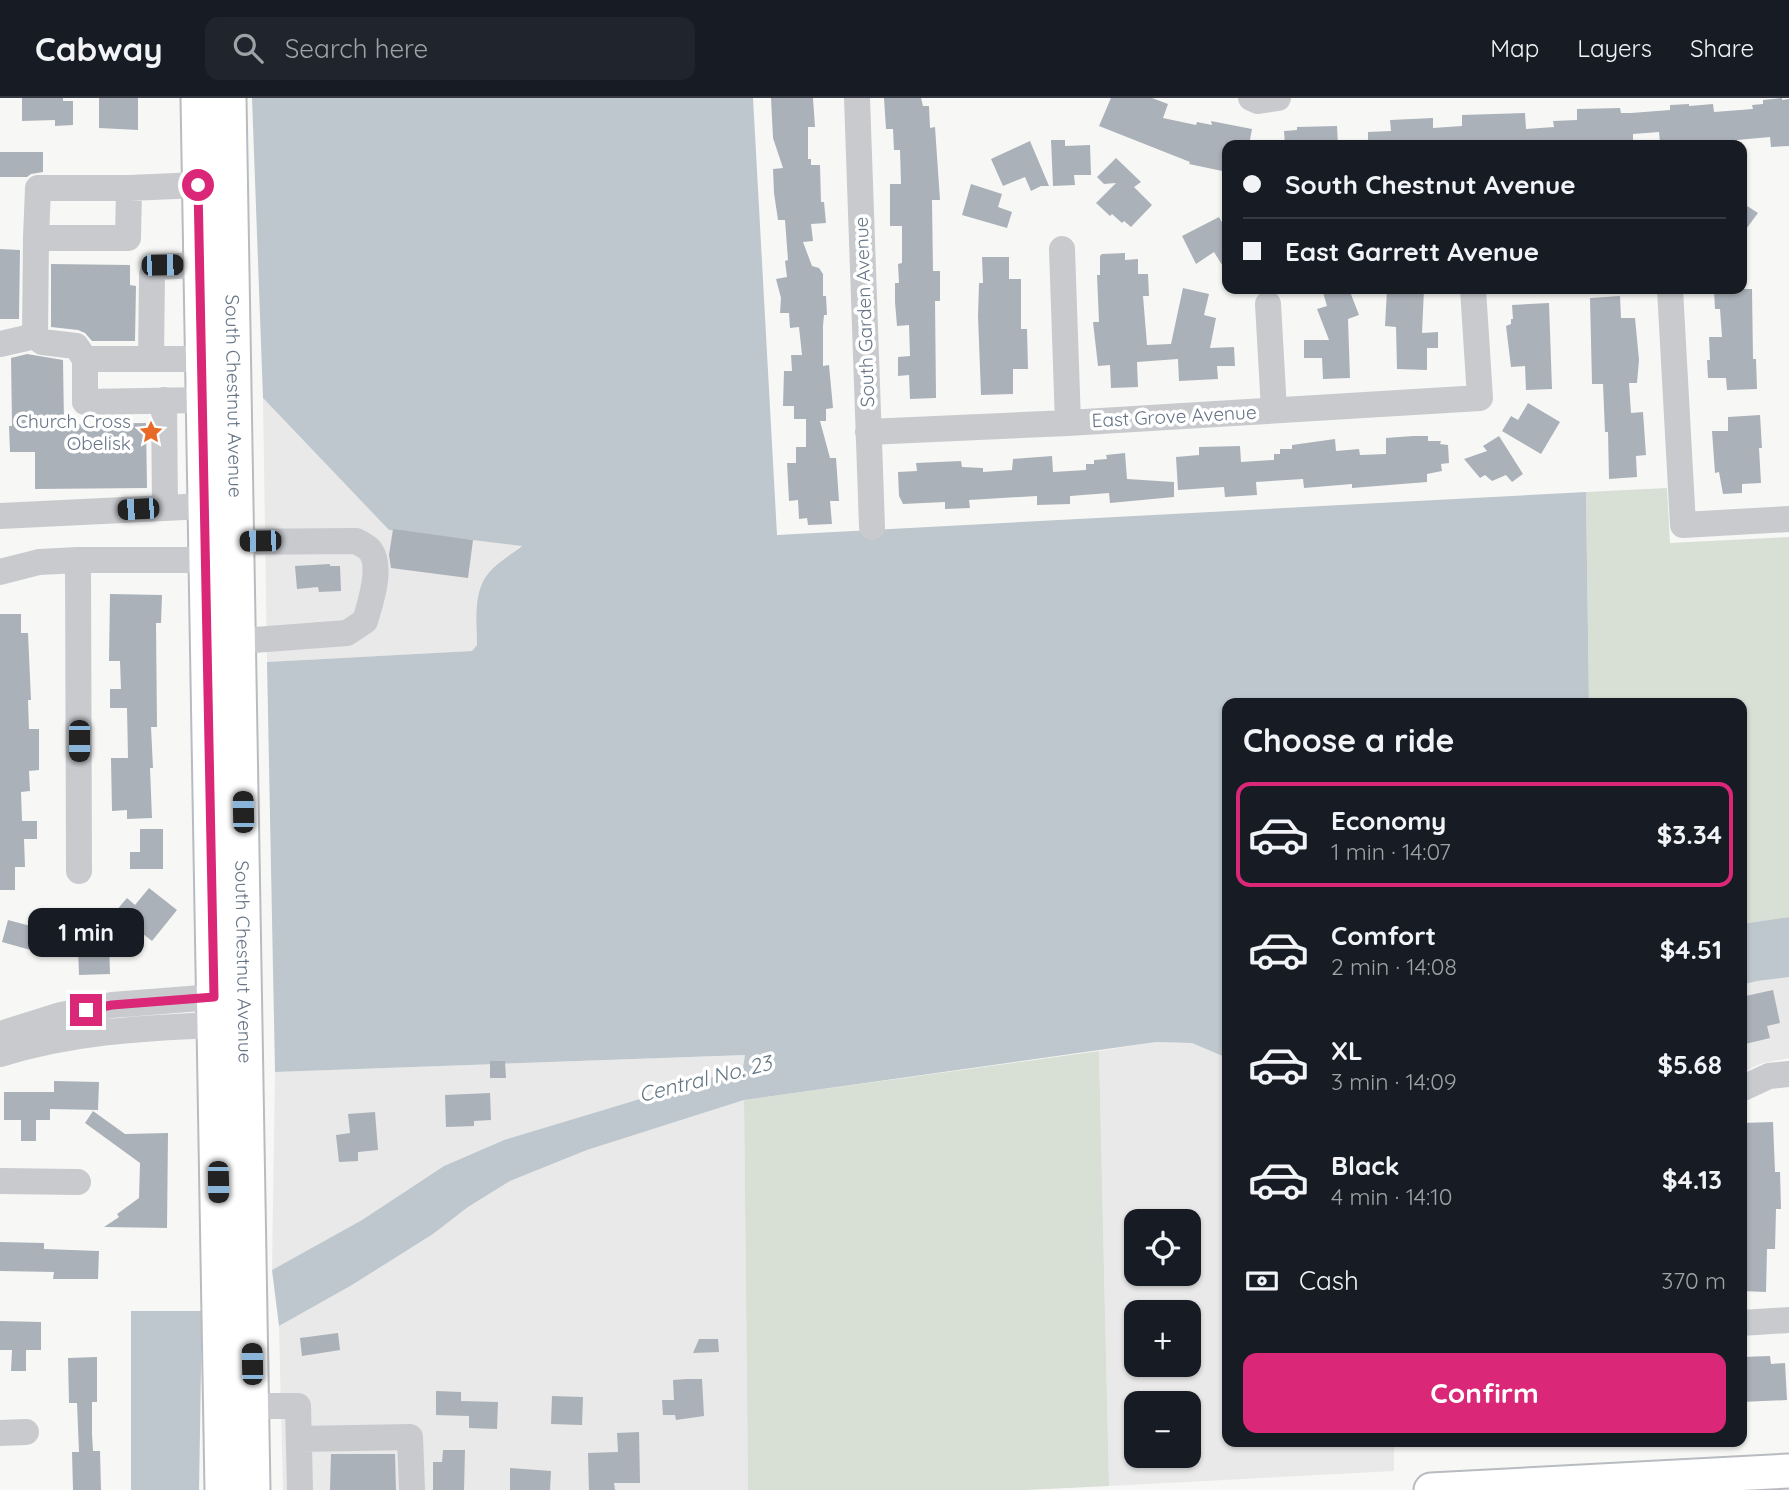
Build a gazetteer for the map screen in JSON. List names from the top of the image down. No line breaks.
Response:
{"streets":{"main road":["South Chestnut Avenue"],"street":["South Garden Avenue","East Grove Avenue"]},"crossings":[["South Garden Avenue","East Grove Avenue"]],"water":["Central No. 23"],"places":{"place":["Church Cross Obelisk"]},"page":{"header":"Cabway","search":"Search here","nav":["Map","Layers","Share"],"banner":["South Chestnut Avenue","East Garrett Avenue"],"heading":"Choose a ride","list":[{"name":"Economy","note":"1 min · 14:07","value":"$3.34"},{"name":"Comfort","note":"2 min · 14:08","value":"$4.51"},{"name":"XL","note":"3 min · 14:09","value":"$5.68"},{"name":"Black","note":"4 min · 14:10","value":"$4.13"}],"bubble":"1 min","map_buttons":["+","−"],"pay":["Cash","370 m"],"buttons":"Confirm"}}
